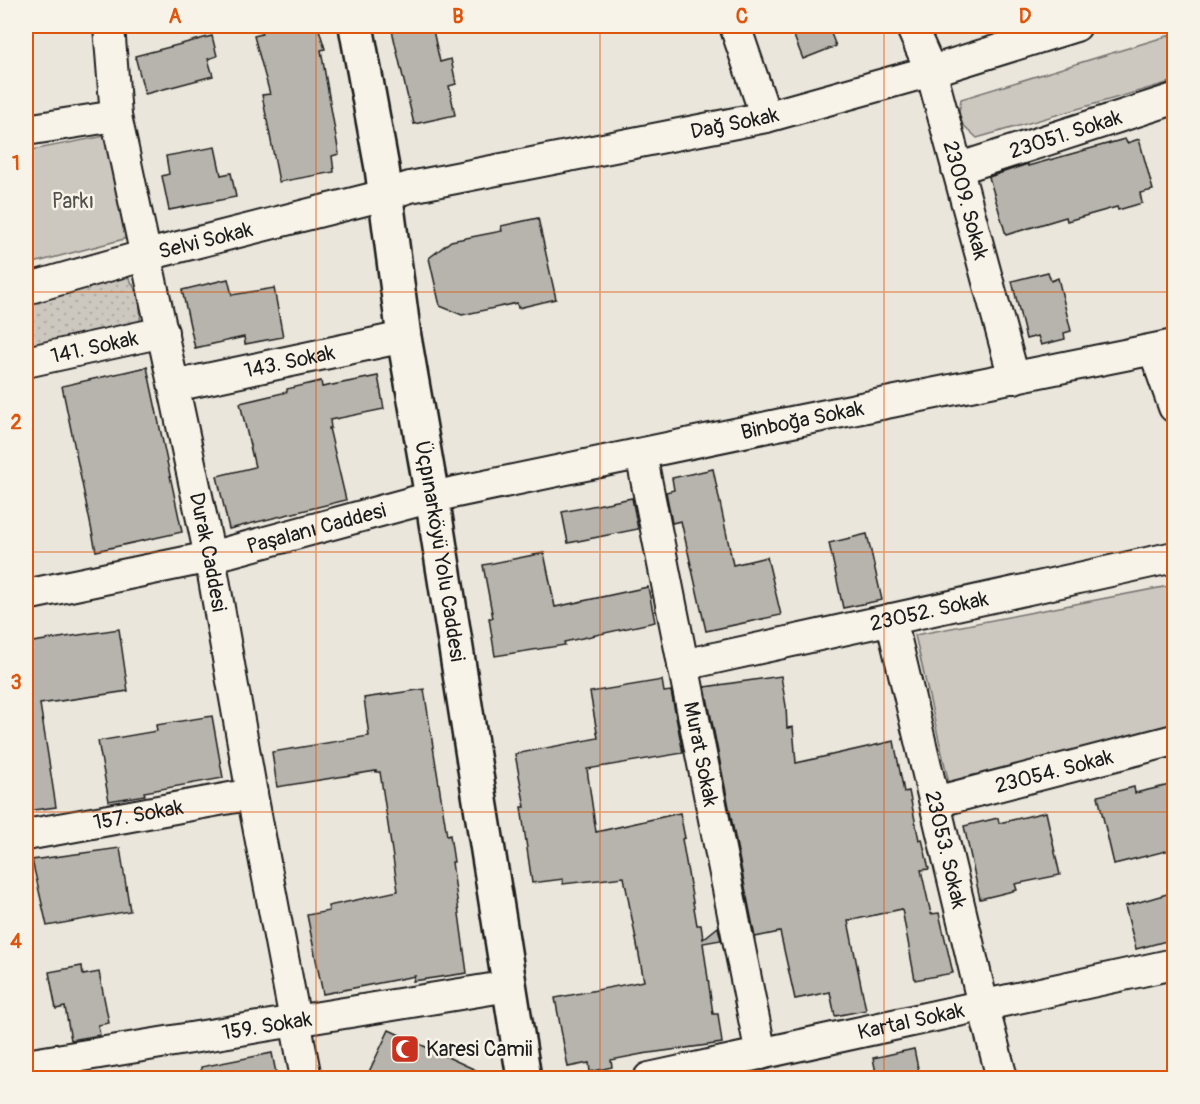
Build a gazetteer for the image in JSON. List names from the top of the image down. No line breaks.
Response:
{"streets":{"main road":["Üçpınarköyü Yolu Caddesi"],"street":["Dağ Sokak","23051. Sokak","23009. Sokak","Selvi Sokak","141. Sokak","143. Sokak","Binboğa Sokak","Paşalanı Caddesi","Durak Caddesi","23052. Sokak","Murat Sokak","23054. Sokak","157. Sokak","23053. Sokak","Kartal Sokak","159. Sokak"]},"crossings":[["Dağ Sokak","23009. Sokak"],["Dağ Sokak","Selvi Sokak"],["Dağ Sokak","Üçpınarköyü Yolu Caddesi"],["23051. Sokak","23009. Sokak"],["23009. Sokak","Binboğa Sokak"],["Selvi Sokak","Durak Caddesi"],["Selvi Sokak","Üçpınarköyü Yolu Caddesi"],["141. Sokak","Durak Caddesi"],["143. Sokak","Durak Caddesi"],["143. Sokak","Üçpınarköyü Yolu Caddesi"],["Binboğa Sokak","Paşalanı Caddesi"],["Binboğa Sokak","Üçpınarköyü Yolu Caddesi"],["Binboğa Sokak","Murat Sokak"],["Paşalanı Caddesi","Durak Caddesi"],["Paşalanı Caddesi","Üçpınarköyü Yolu Caddesi"],["Durak Caddesi","157. Sokak"],["Durak Caddesi","159. Sokak"],["Üçpınarköyü Yolu Caddesi","159. Sokak"],["23052. Sokak","Murat Sokak"],["23052. Sokak","23053. Sokak"],["Murat Sokak","Kartal Sokak"],["23054. Sokak","23053. Sokak"],["23053. Sokak","Kartal Sokak"]],"parks":["Parkı"],"places":{"mosque":["Karesi Camii"]},"grid":{"columns":["A","B","C","D"],"rows":["1","2","3","4"]}}
